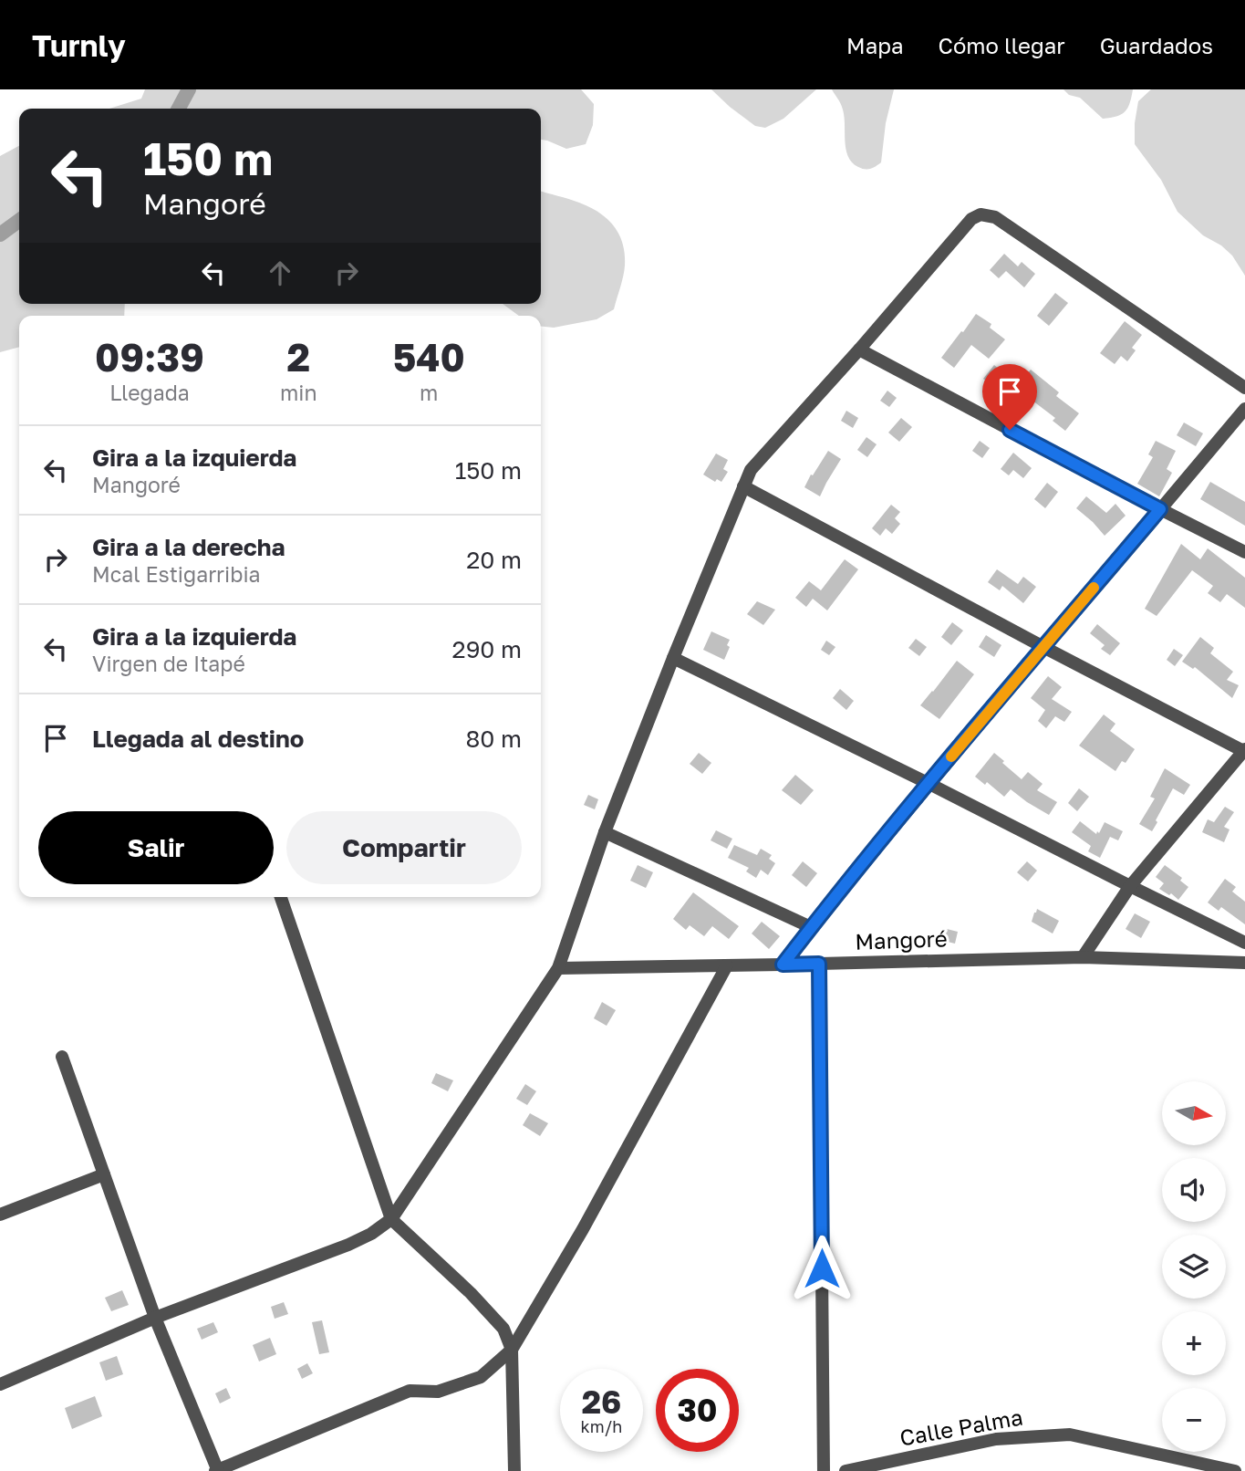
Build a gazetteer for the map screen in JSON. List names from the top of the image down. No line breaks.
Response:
{"streets":{"street":["Mangoré","Calle Palma"]},"north":"right","page":{"header":"Turnly","nav":["Mapa","Cómo llegar","Guardados"],"turn":["150 m","Mangoré"],"eta":["09:39","Llegada","2","min","540","m"],"list":[{"name":"Gira a la izquierda","note":"Mangoré","value":"150 m"},{"name":"Gira a la derecha","note":"Mcal Estigarribia","value":"20 m"},{"name":"Gira a la izquierda","note":"Virgen de Itapé","value":"290 m"},{"name":"Llegada al destino","value":"80 m"}],"buttons":["Salir","Compartir"],"map_buttons":["+","−"],"speed":"26 km/h","limit":"30"}}
